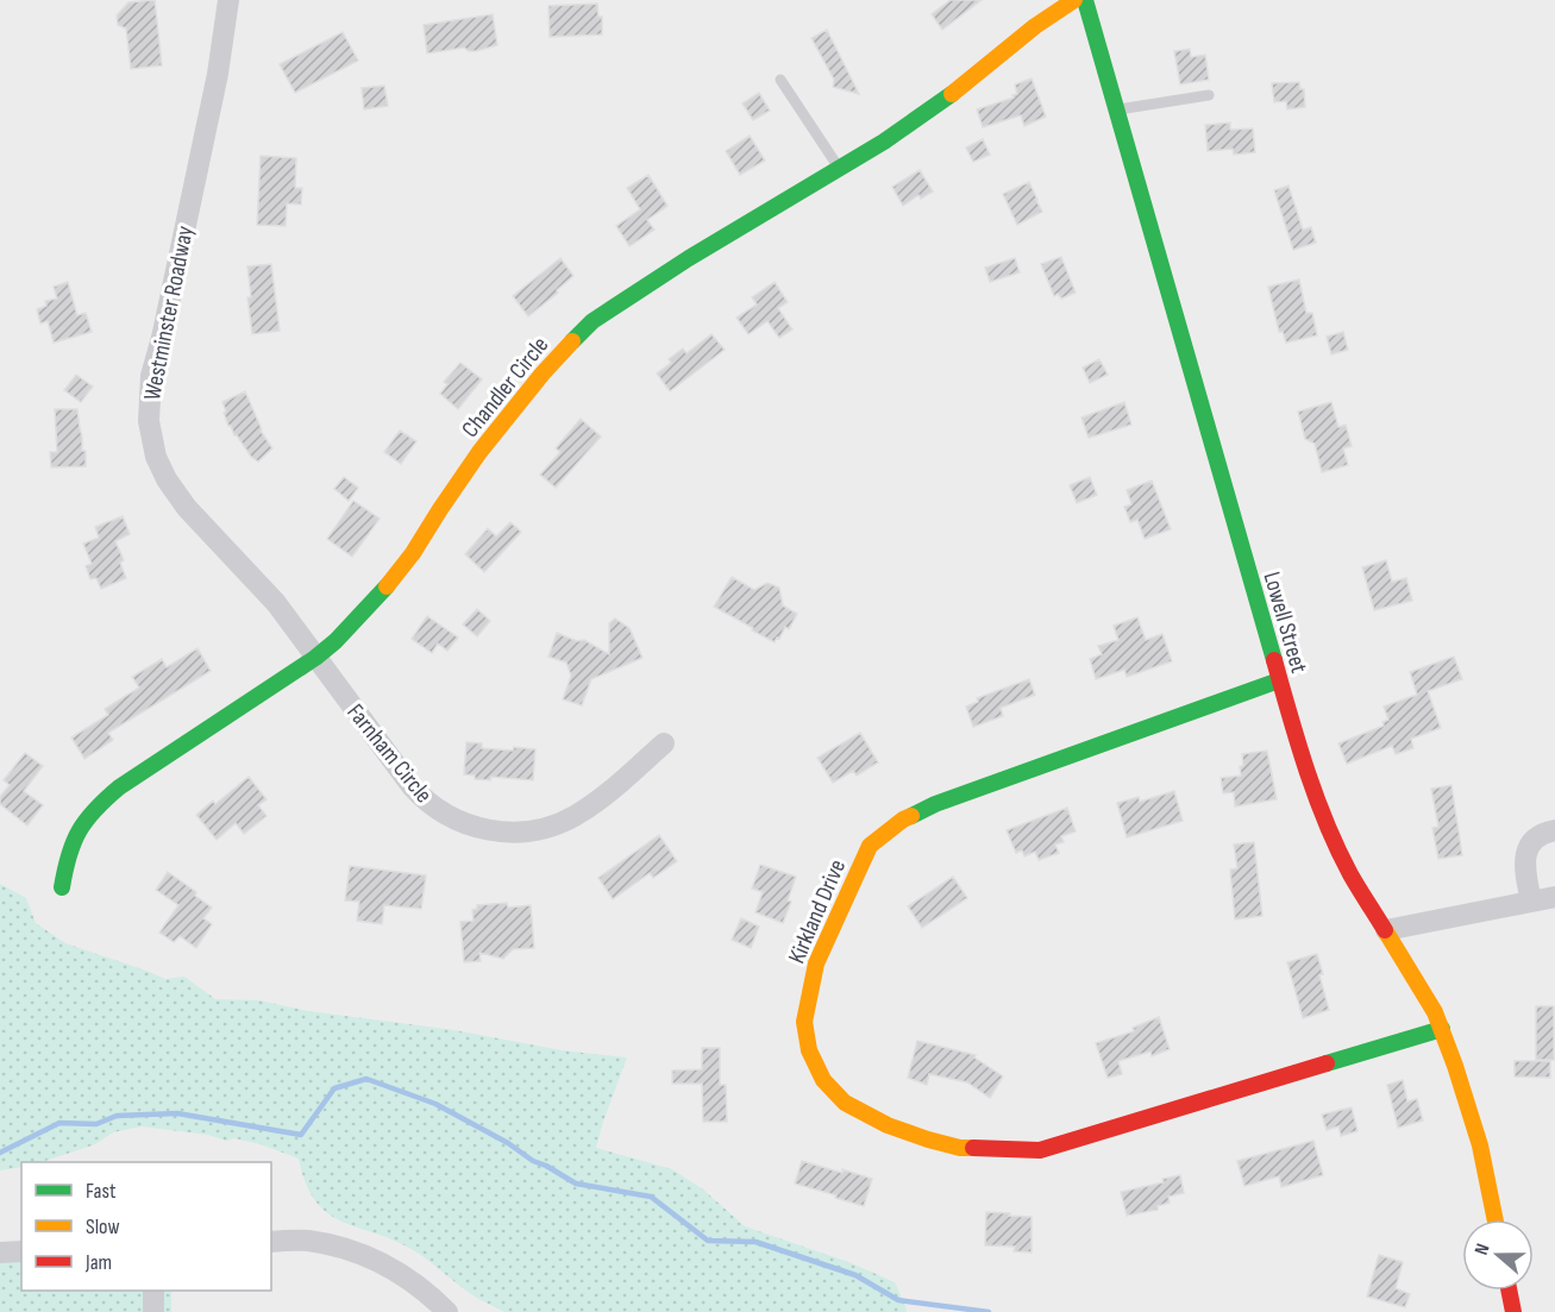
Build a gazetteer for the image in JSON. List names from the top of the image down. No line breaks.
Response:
{"streets":{"street":["Westminster Roadway","Chandler Circle","Lowell Street","Farnham Circle","Kirkland Drive"]},"crossings":[["Westminster Roadway","Chandler Circle"],["Westminster Roadway","Farnham Circle"],["Chandler Circle","Farnham Circle"],["Lowell Street","Kirkland Drive"]],"legend":["Fast","Slow","Jam"],"north":"left"}
